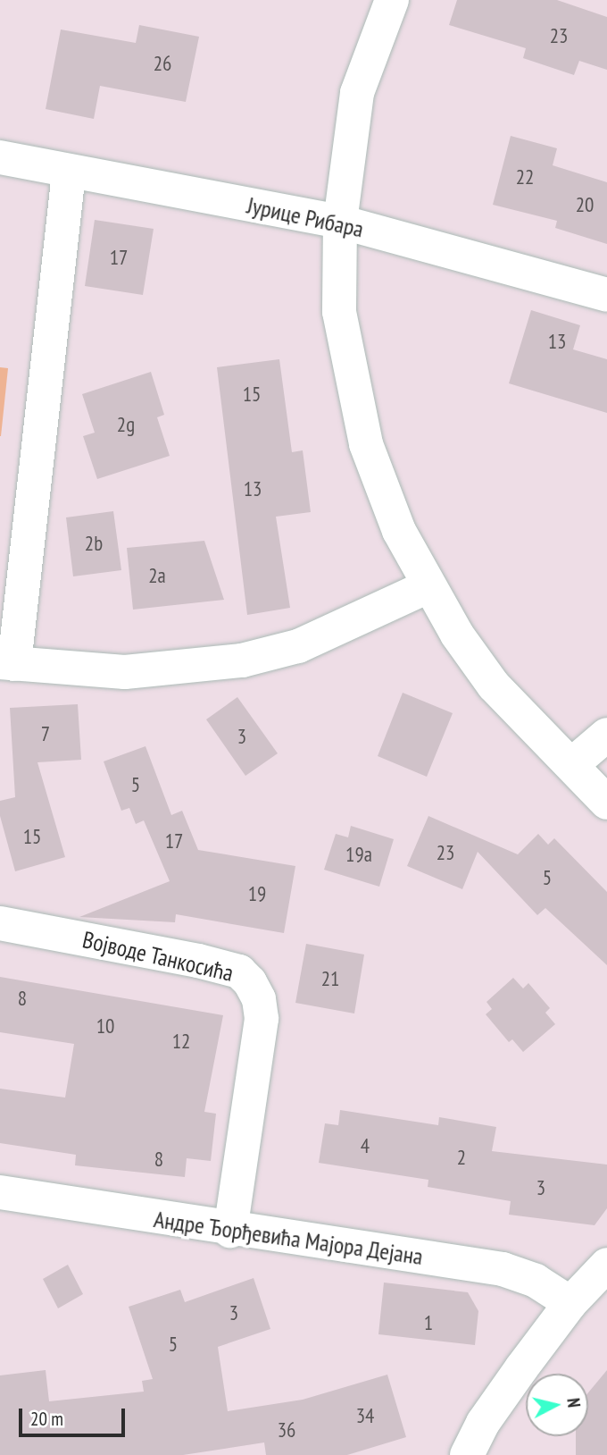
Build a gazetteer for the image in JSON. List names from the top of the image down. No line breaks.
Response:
{"streets":{"street":["Јурице Рибара","Војводе Танкосића","Андре Ђорђевића Мајора Дејана"]},"crossings":[["Војводе Танкосића","Андре Ђорђевића Мајора Дејана"]],"house_numbers":["23","26","22","20","17","13","15","2g","13","2b","2a","7","3","5","15","17","23","19a","5","19","21","8","10","12","4","2","8","3","3","1","5","34","36"],"scale_bar":"20 m","north":"right"}
